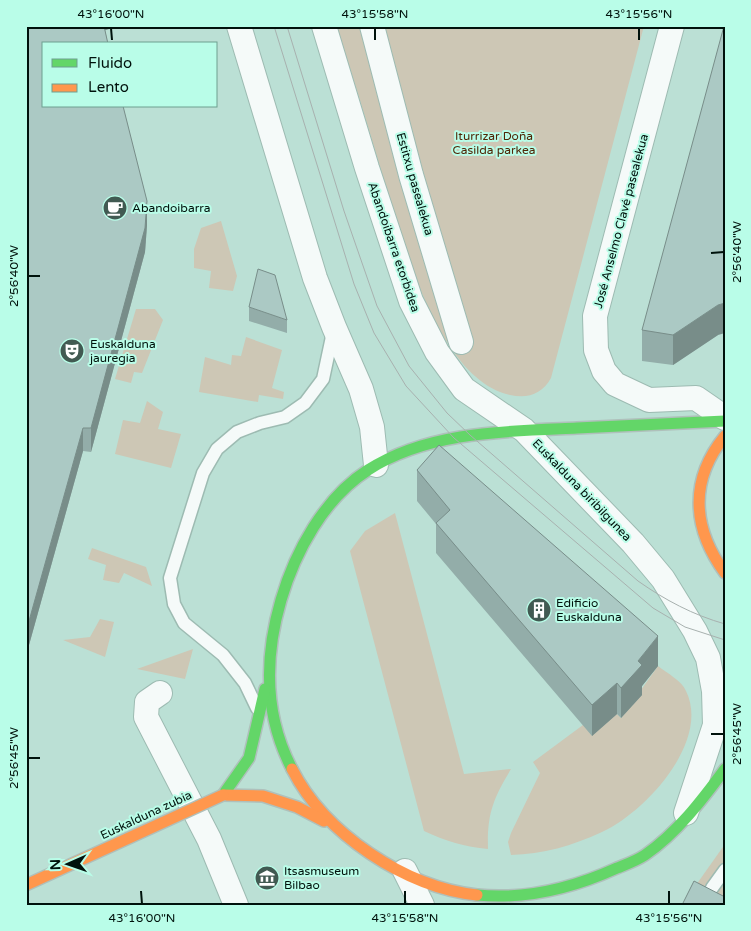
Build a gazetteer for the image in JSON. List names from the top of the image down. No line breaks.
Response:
{"streets":{"main road":["Euskalduna biribilgunea","Euskalduna zubia"],"street":["Estitxu pasealekua","José Anselmo Clavé pasealekua","Abandoibarra etorbidea"]},"crossings":[["Abandoibarra etorbidea","Euskalduna biribilgunea"],["Euskalduna biribilgunea","Euskalduna zubia"]],"parks":["Iturrizar Doña Casilda parkea"],"places":{"cafe":["Abandoibarra"],"theatre":["Euskalduna jauregia"],"building":["Edificio Euskalduna"],"museum":["Itsasmuseum Bilbao"]},"legend":["Fluido","Lento"],"north":"left","coordinates":["43°16'00\"N","43°15'58\"N","43°15'56\"N","2°56'40\"W","2°56'45\"W"]}
